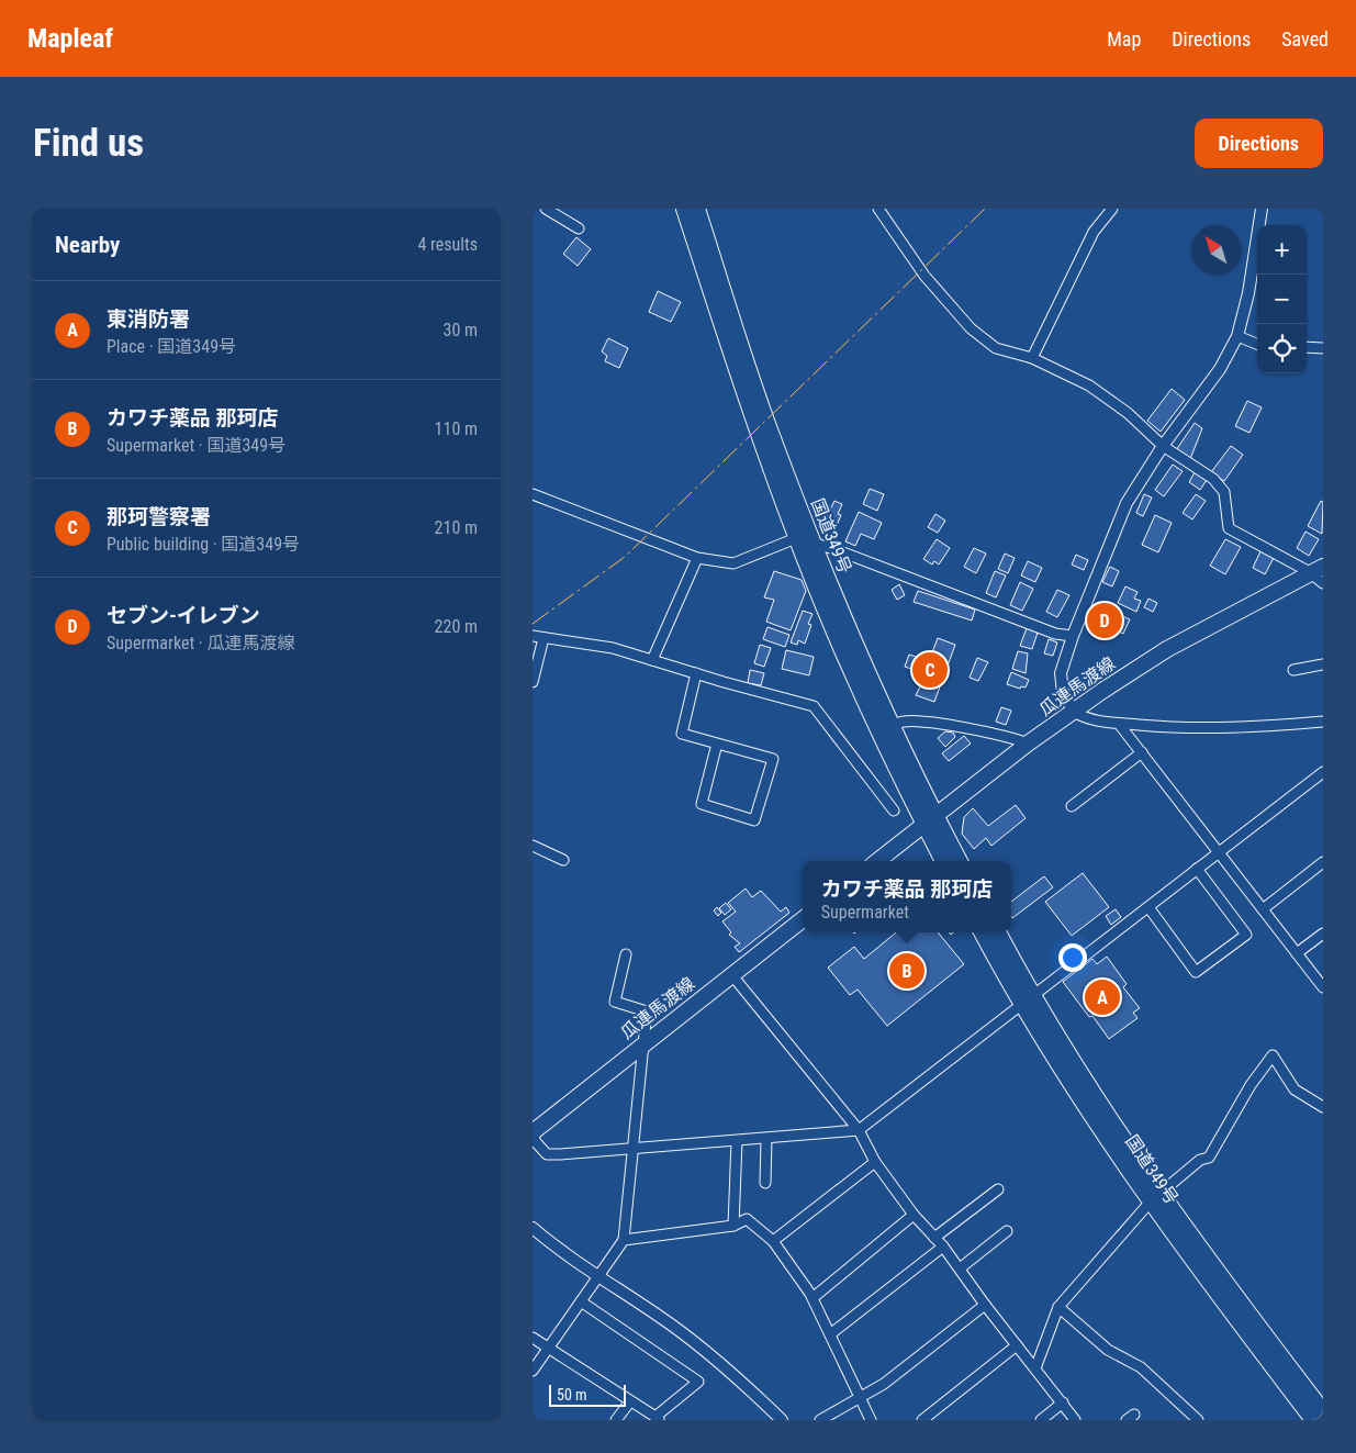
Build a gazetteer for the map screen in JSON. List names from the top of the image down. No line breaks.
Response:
{"streets":{"main road":["国道349号","瓜連馬渡線"]},"crossings":[["国道349号","瓜連馬渡線"]],"scale_bar":"50 m","north":"top left","page":{"header":"Mapleaf","nav":["Map","Directions","Saved"],"buttons":"Directions","title":"Find us","heading":["Nearby","4 results"],"map_buttons":["+","−"],"list":[{"mark":"A","name":"東消防署","note":"Place · 国道349号","value":"30 m"},{"mark":"B","name":"カワチ薬品 那珂店","note":"Supermarket · 国道349号","value":"110 m"},{"mark":"C","name":"那珂警察署","note":"Public building · 国道349号","value":"210 m"},{"mark":"D","name":"セブン-イレブン","note":"Supermarket · 瓜連馬渡線","value":"220 m"}],"pins":["D","C","B","A"],"popup":["カワチ薬品 那珂店","Supermarket"],"scale":"50 m"}}
